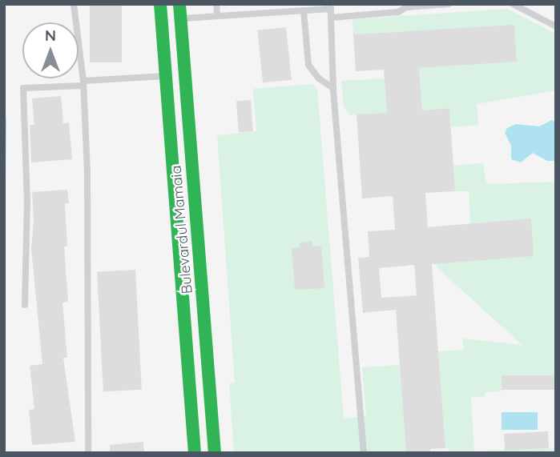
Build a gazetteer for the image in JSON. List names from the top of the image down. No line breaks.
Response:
{"streets":{"main road":["Bulevardul Mamaia"]},"north":"top"}
